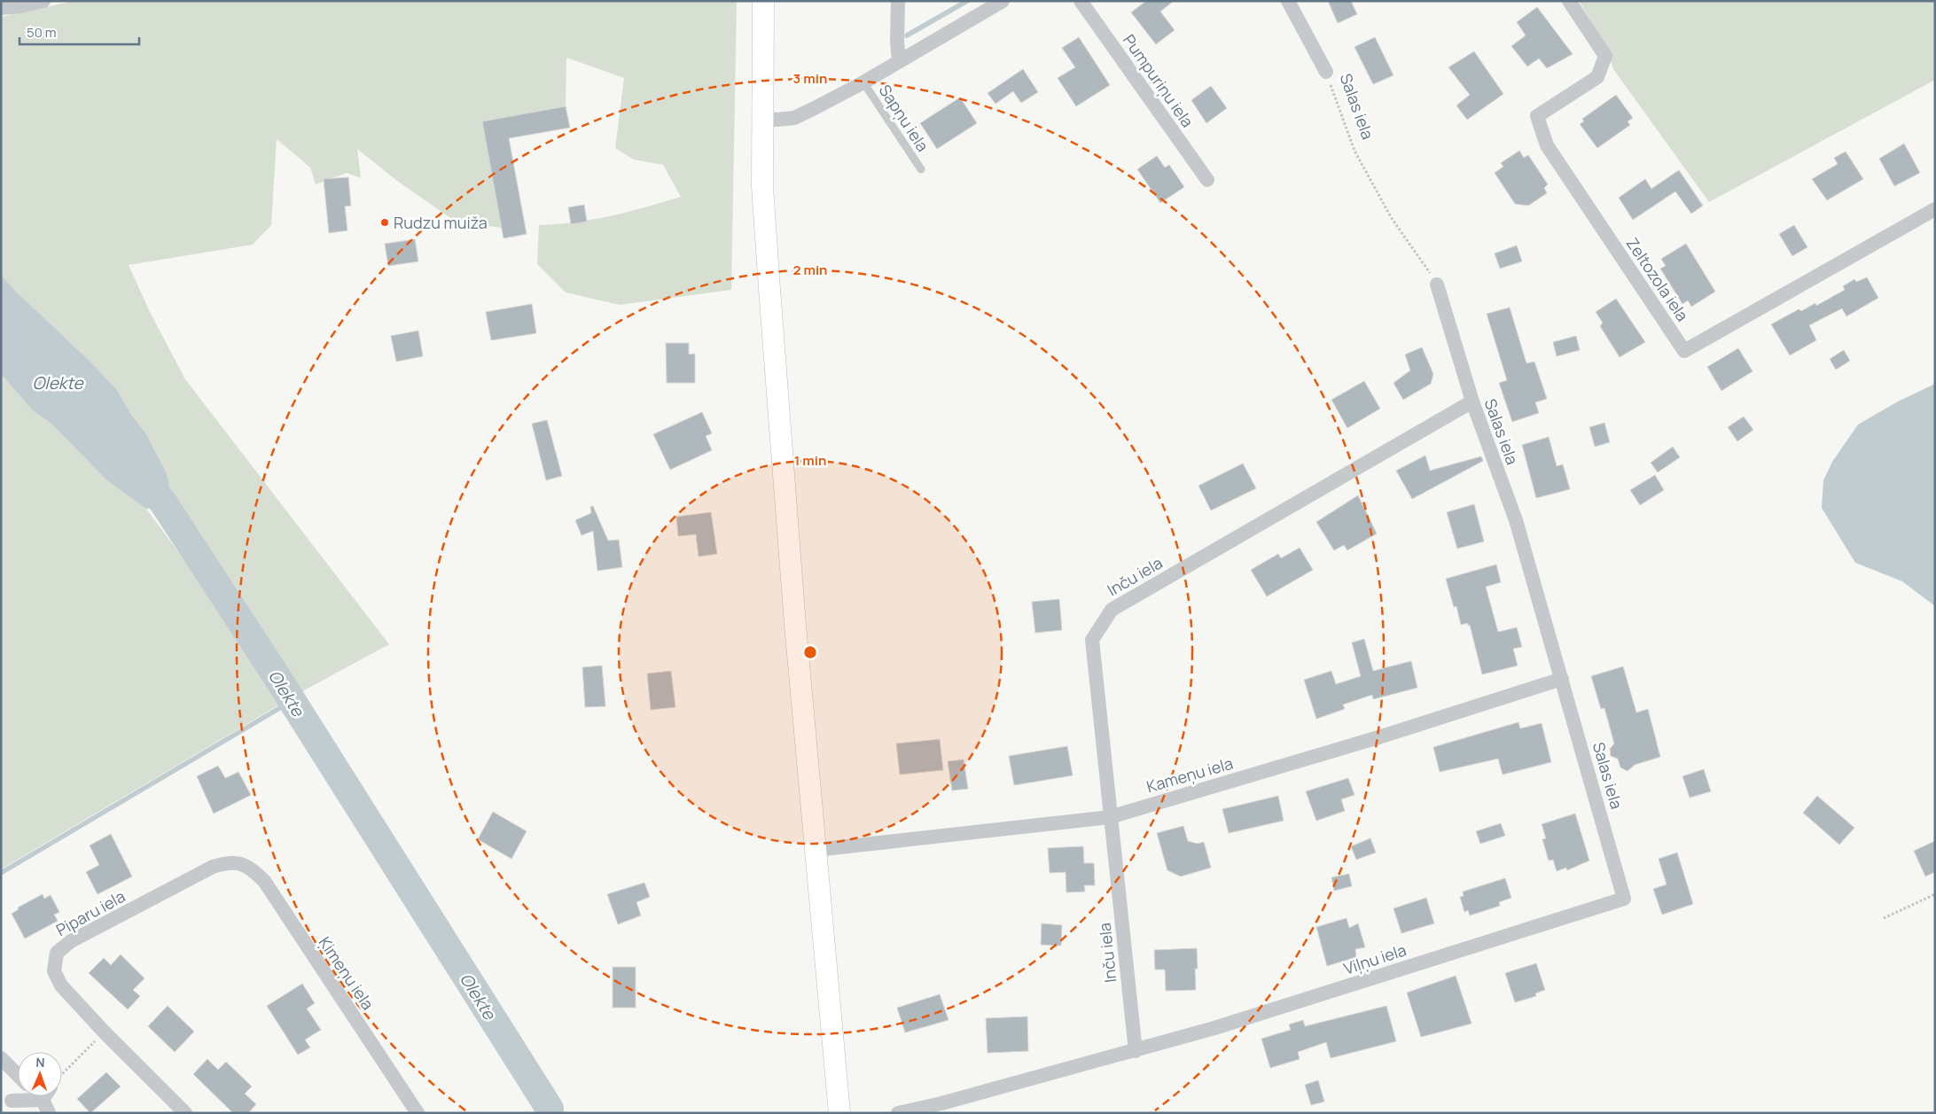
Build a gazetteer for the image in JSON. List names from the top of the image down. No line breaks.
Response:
{"streets":{"street":["Pumpuriņu iela","Salas iela","Zeltozola iela","Inču iela","Kameņu iela","Piparu iela","Viļņu iela","Ķimeņu iela"],"lane":["Sapņu iela"]},"crossings":[["Salas iela","Inču iela"],["Salas iela","Kameņu iela"],["Salas iela","Viļņu iela"],["Inču iela","Kameņu iela"],["Inču iela","Viļņu iela"],["Piparu iela","Ķimeņu iela"]],"water":["Olekte"],"places":["Rudzu muiža"],"scale_bar":"50 m","north":"top","rings":["3 min","2 min","1 min"]}
